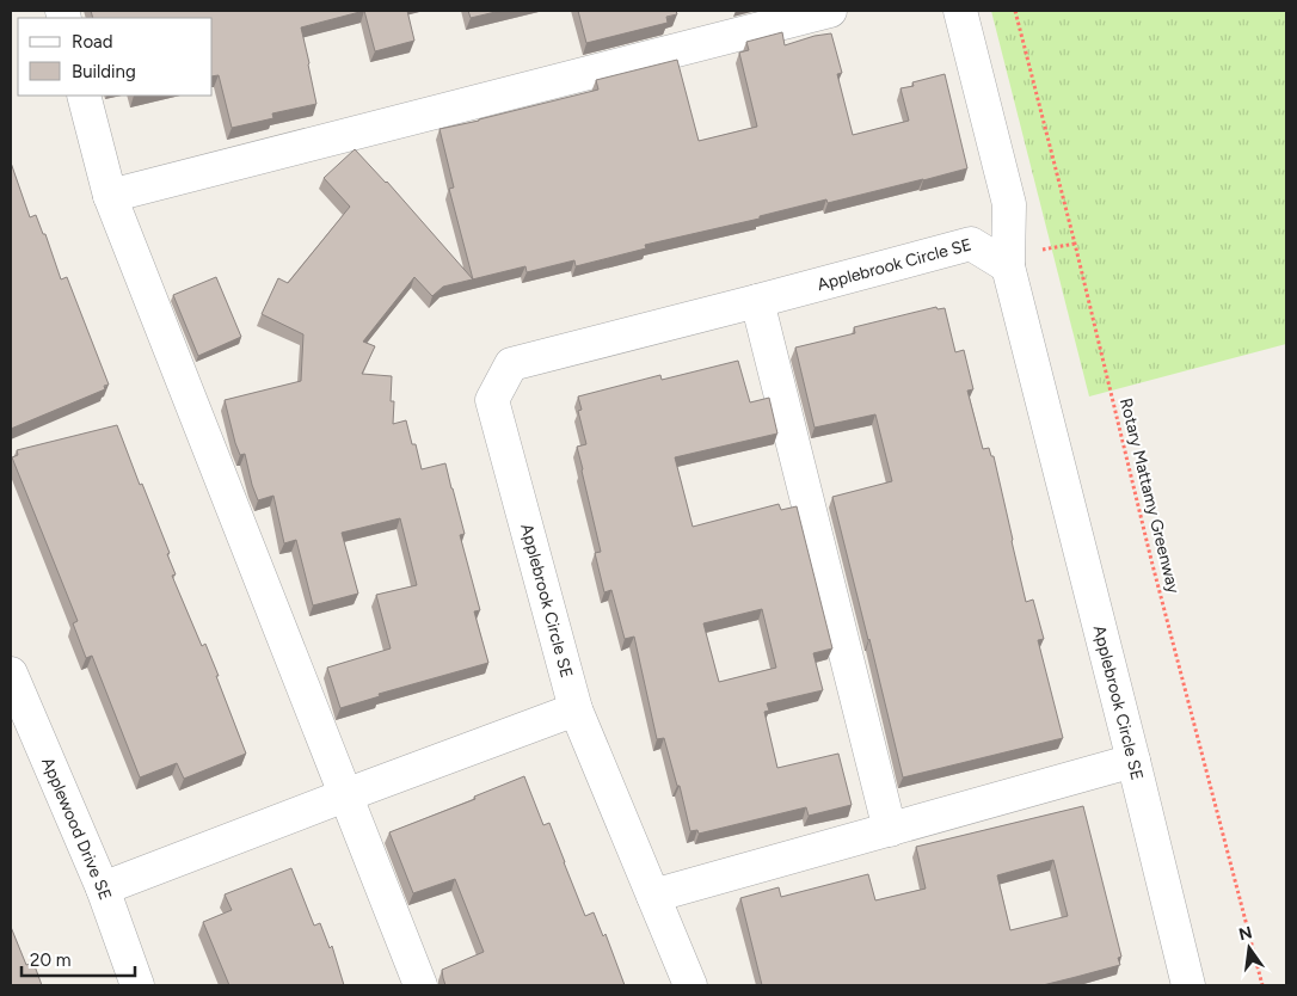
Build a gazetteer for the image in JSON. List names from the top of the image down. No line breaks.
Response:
{"streets":{"street":["Applebrook Circle SE","Applewood Drive SE"],"path":["Rotary Mattamy Greenway"]},"legend":["Road","Building"],"scale_bar":"20 m","north":"top"}
